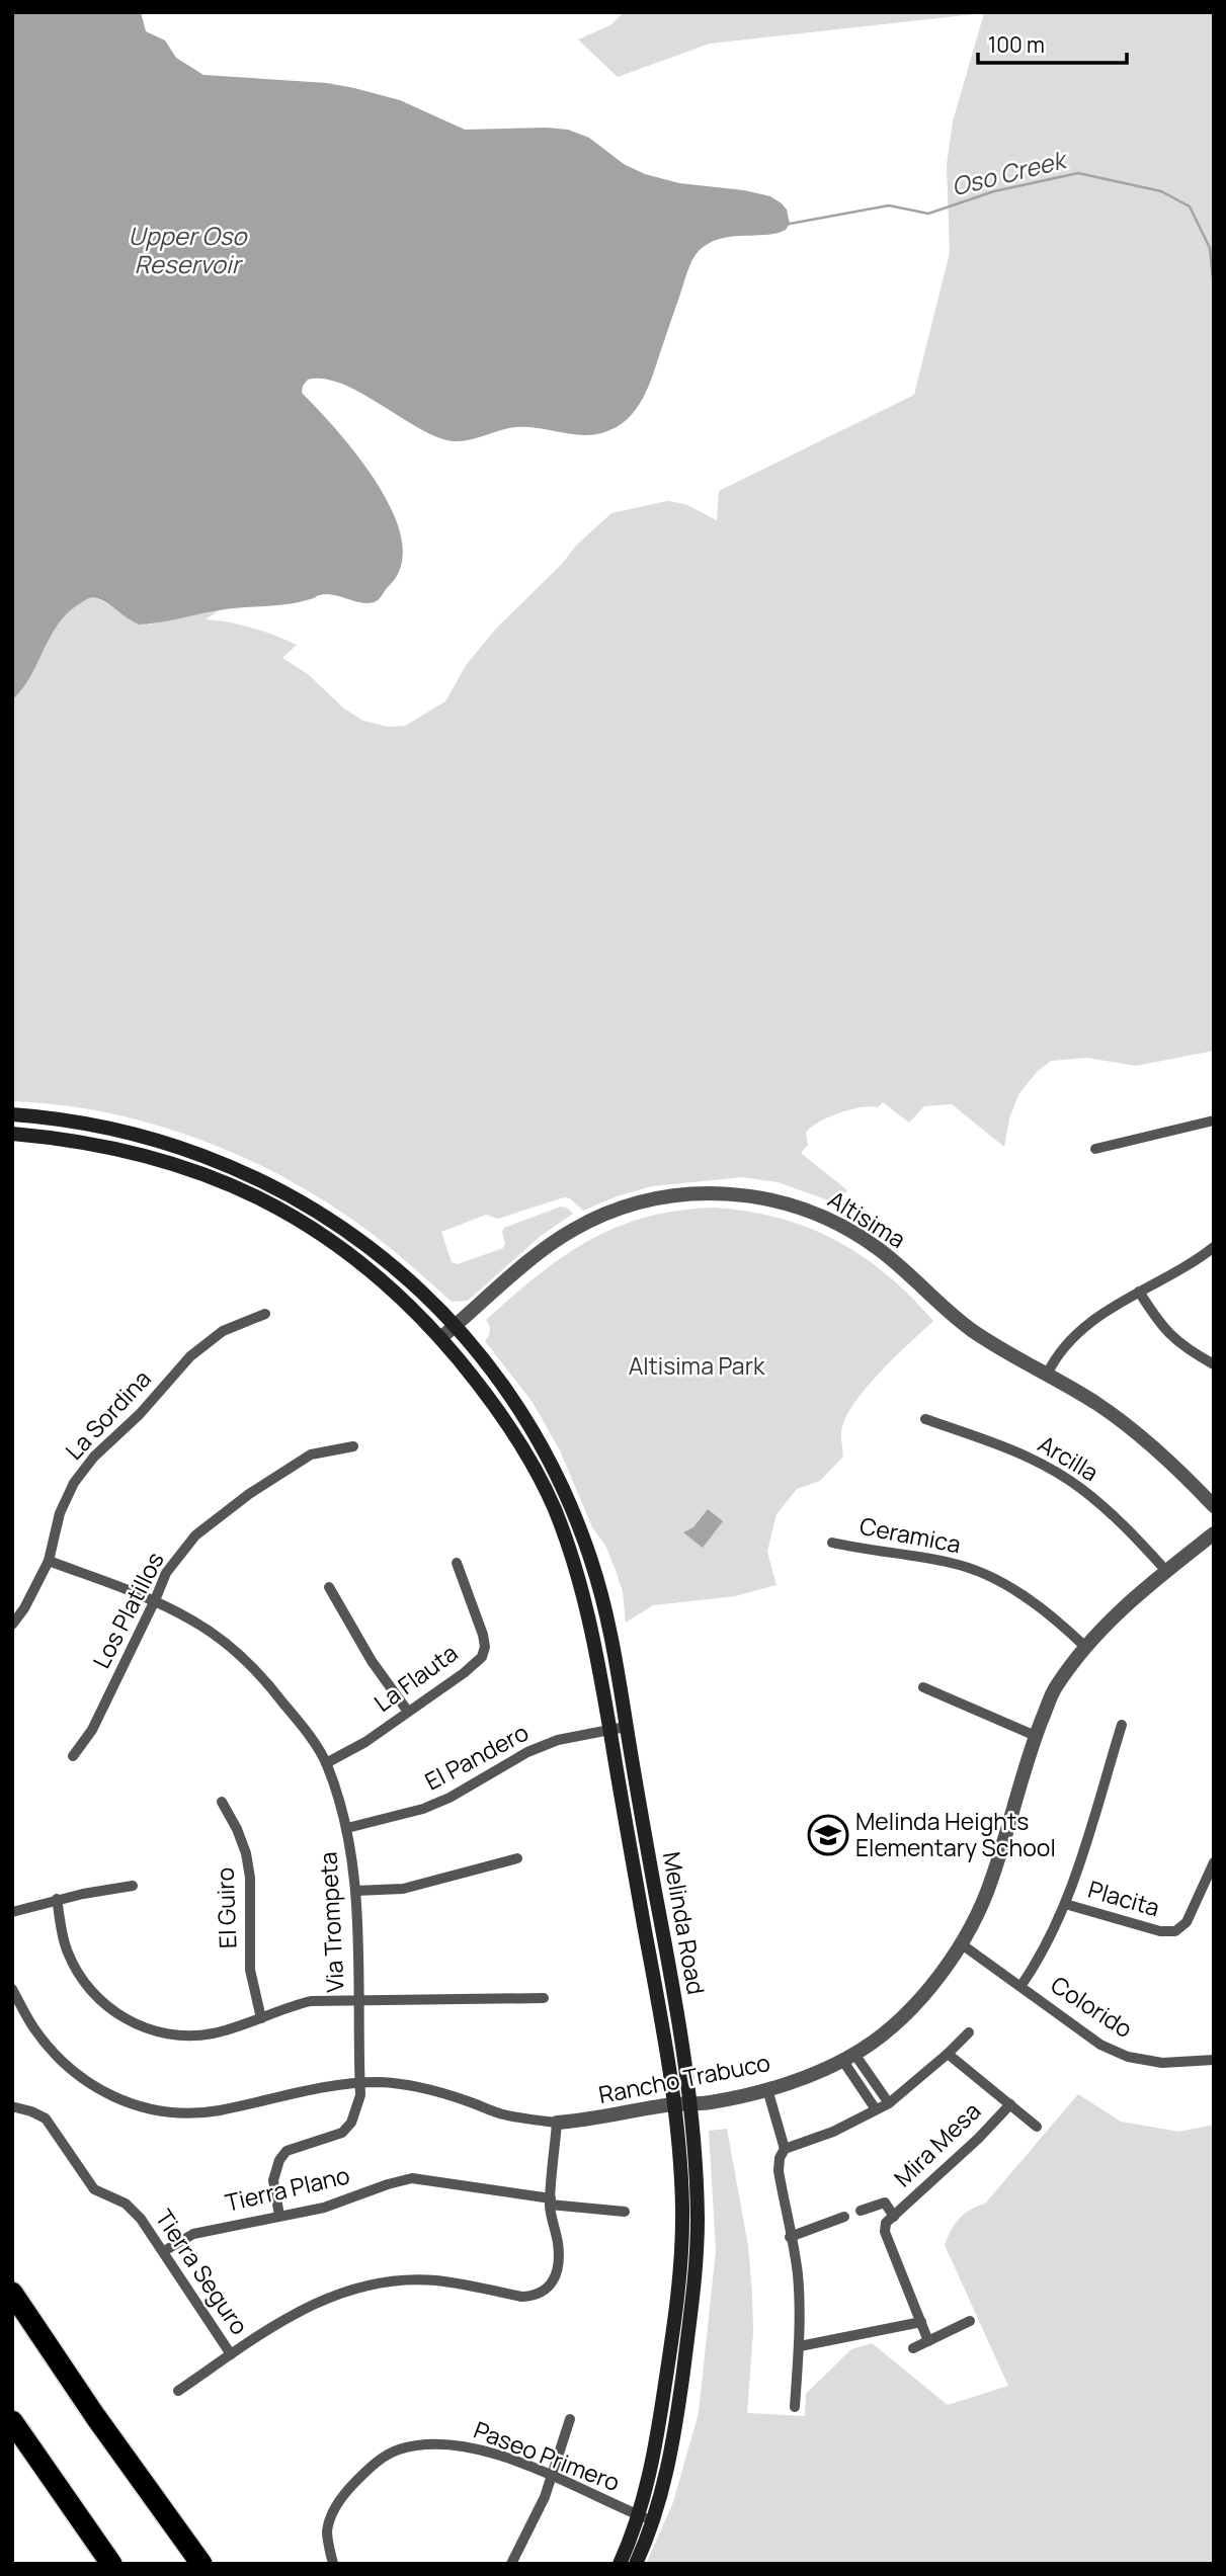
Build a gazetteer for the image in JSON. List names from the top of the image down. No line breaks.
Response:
{"streets":{"main road":["Melinda Road"],"street":["Altisima","La Sordina","Arcilla","Ceramica","Los Platillos","La Flauta","El Pandero","Placita","El Guiro","Via Trompeta","Colorido","Rancho Trabuco","Mira Mesa","Tierra Plano","Tierra Seguro","Paseo Primero"]},"crossings":[["Altisima","Melinda Road"],["La Sordina","Via Trompeta"],["Arcilla","Rancho Trabuco"],["Ceramica","Rancho Trabuco"],["Los Platillos","Via Trompeta"],["La Flauta","Via Trompeta"],["El Pandero","Via Trompeta"],["El Pandero","Melinda Road"],["Via Trompeta","Rancho Trabuco"],["Via Trompeta","Tierra Plano"],["Melinda Road","Rancho Trabuco"],["Melinda Road","Paseo Primero"],["Colorido","Rancho Trabuco"],["Tierra Plano","Tierra Seguro"]],"water":["Oso Creek","Upper Oso Reservoir"],"parks":["Altisima Park"],"places":{"school or university":["Melinda Heights Elementary School"]},"scale_bar":"100 m"}
